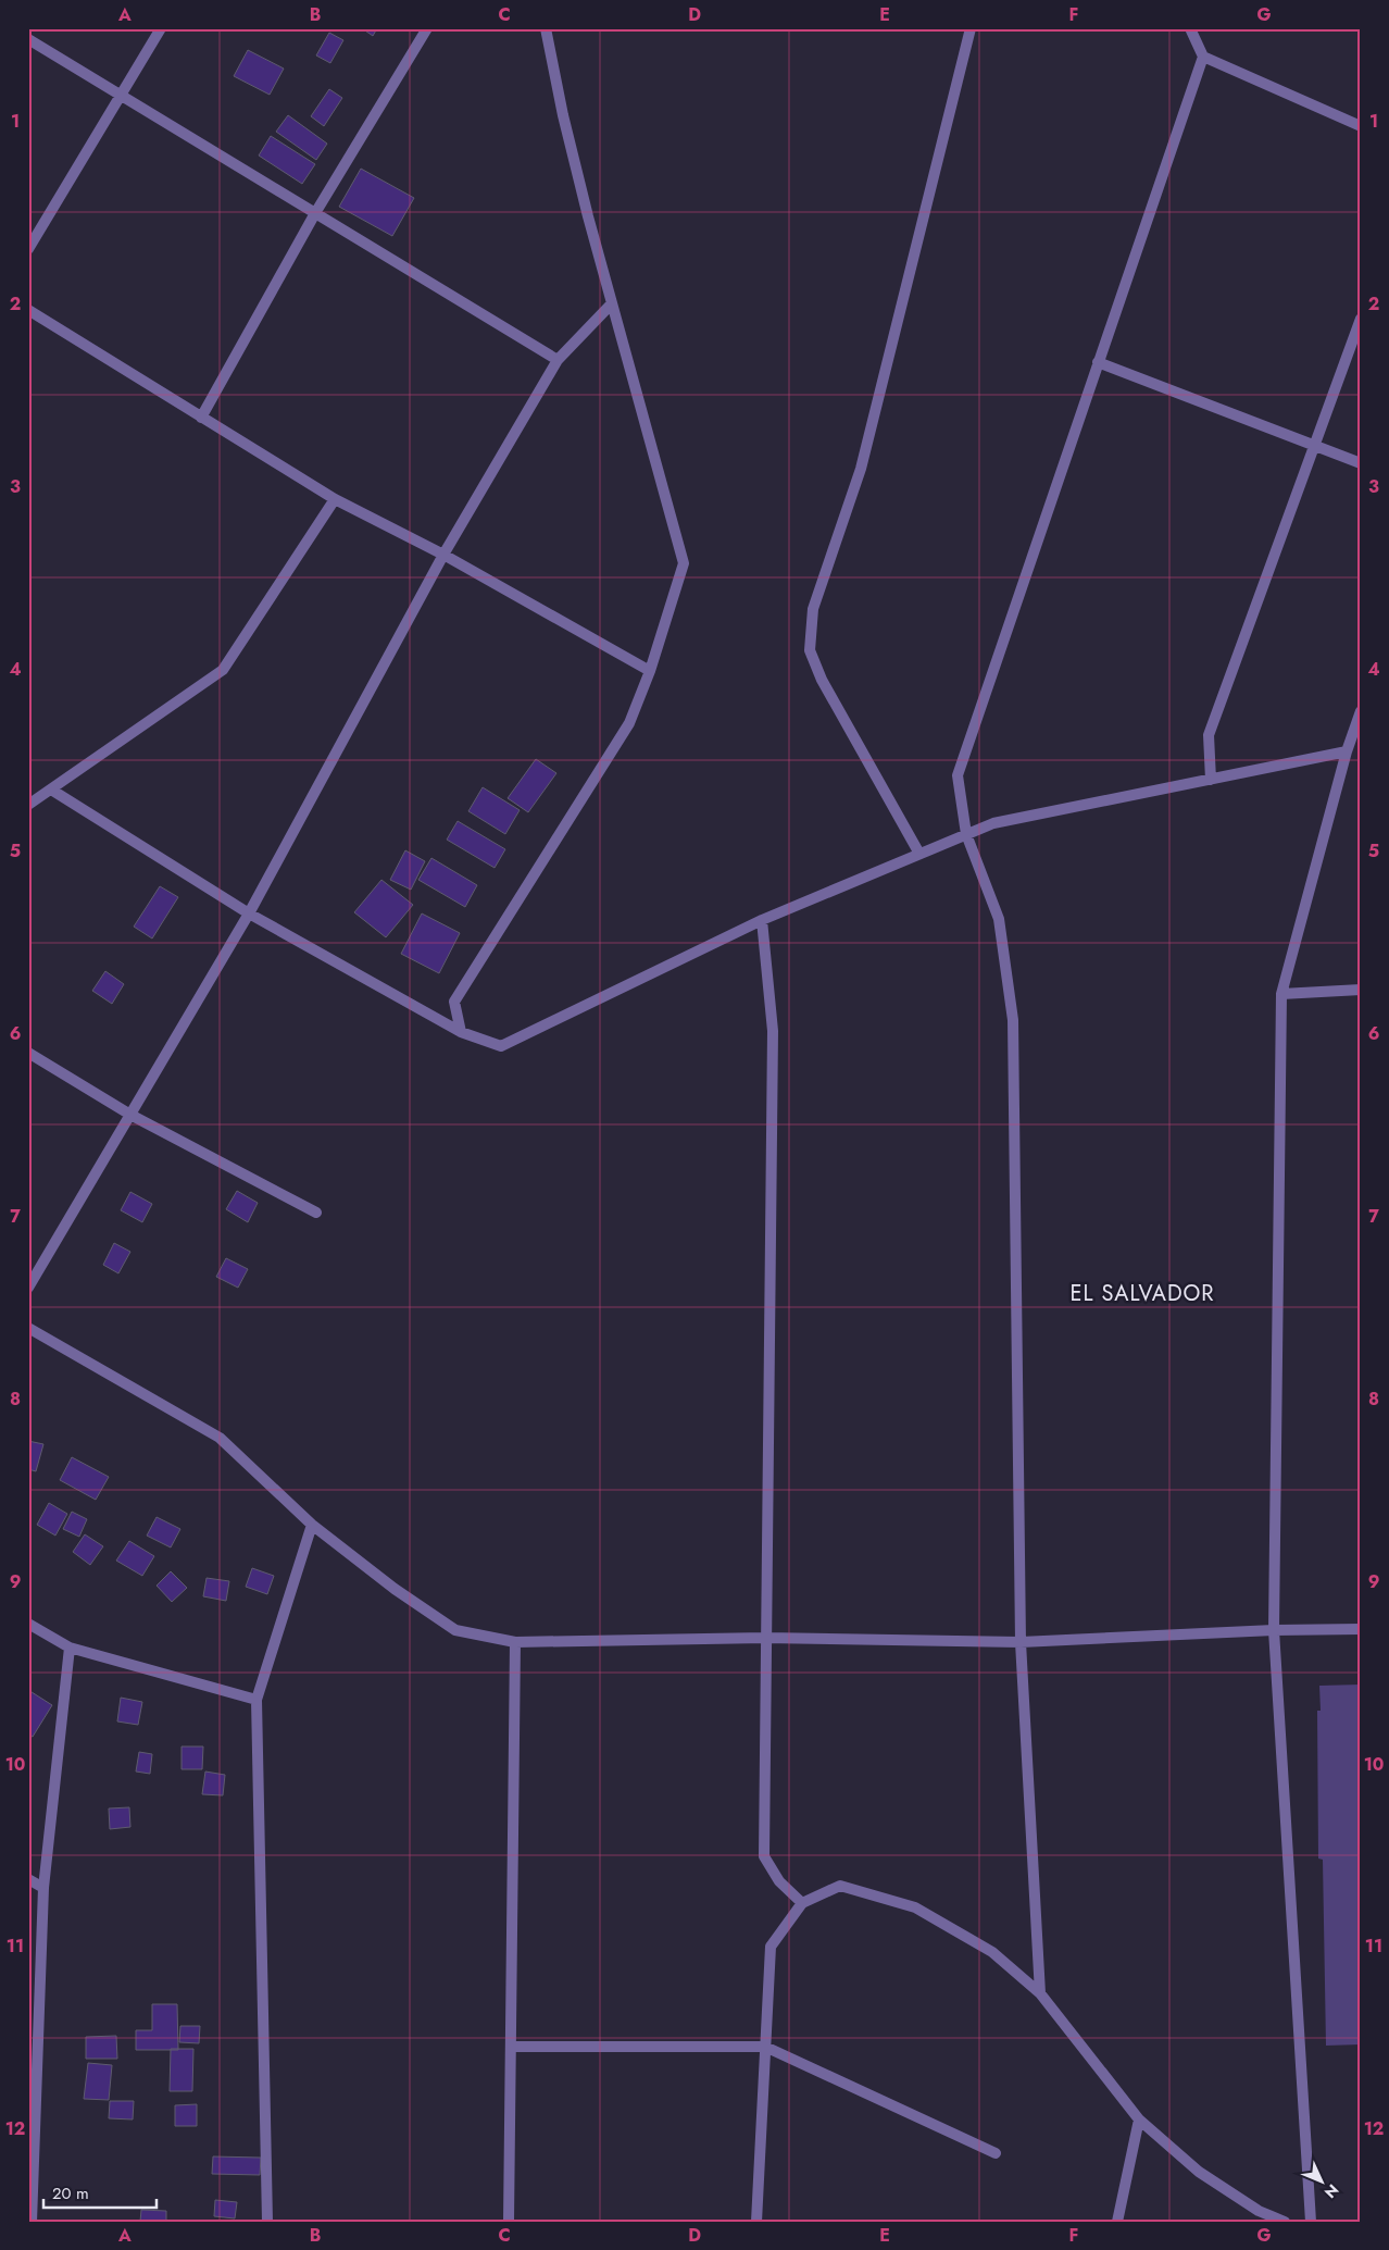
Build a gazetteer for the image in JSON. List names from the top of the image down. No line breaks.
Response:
{"districts":["EL SALVADOR"],"scale_bar":"20 m","north":"bottom right","grid":{"columns":["A","B","C","D","E","F","G"],"rows":["1","2","3","4","5","6","7","8","9","10","11","12"]}}
